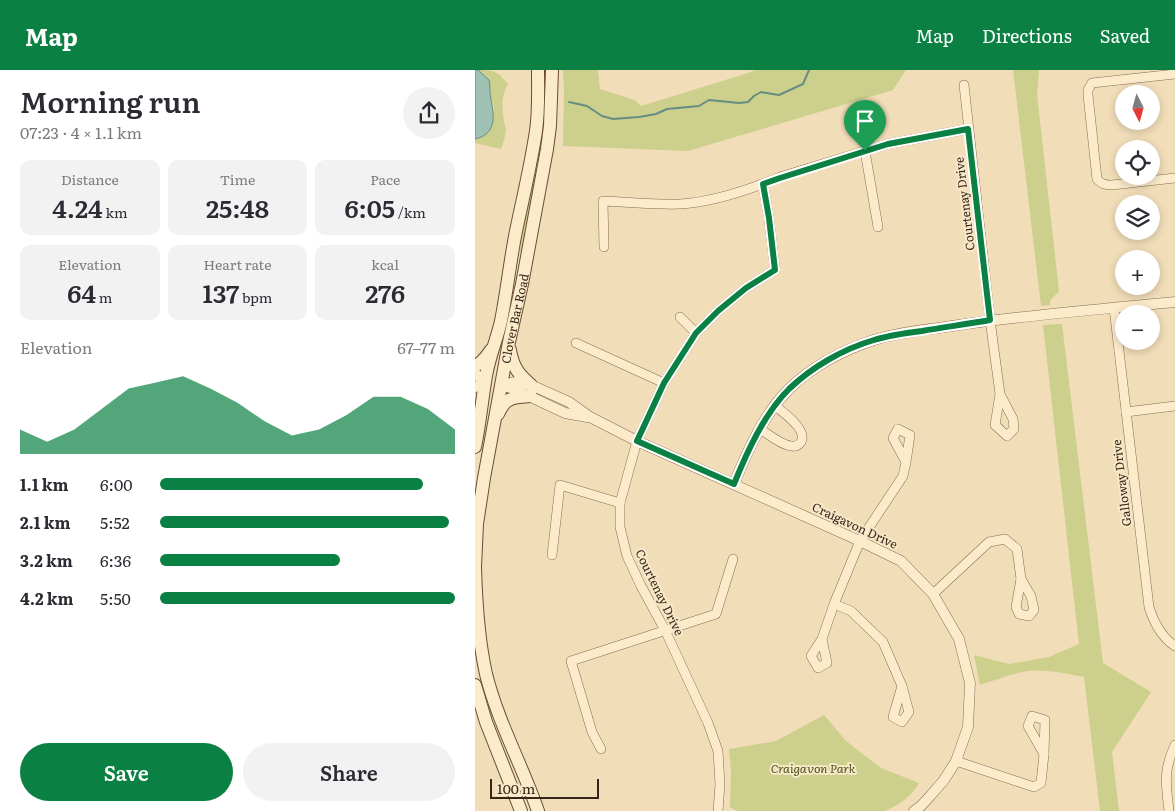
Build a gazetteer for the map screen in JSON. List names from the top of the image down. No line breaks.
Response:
{"streets":{"main road":["Clover Bar Road"],"street":["Courtenay Drive","Galloway Drive","Craigavon Drive"]},"crossings":[["Courtenay Drive","Craigavon Drive"],["Clover Bar Road","Craigavon Drive"]],"parks":["Craigavon Park"],"scale_bar":"100 m","north":"bottom","page":{"header":"Map","nav":["Map","Directions","Saved"],"heading":["Morning run","07:23 · 4 × 1.1 km"],"map_buttons":["+","−"],"stats":[["Distance","4.24 km"],["Time","25:48"],["Pace","6:05 /km"],["Elevation","64 m"],["Heart rate","137 bpm"],["kcal","276"]],"chart":["Elevation","67–77 m"],"list":[{"name":"1.1 km","note":"6:00"},{"name":"2.1 km","note":"5:52"},{"name":"3.2 km","note":"6:36"},{"name":"4.2 km","note":"5:50"}],"buttons":["Save","Share"],"scale":"100 m"}}
